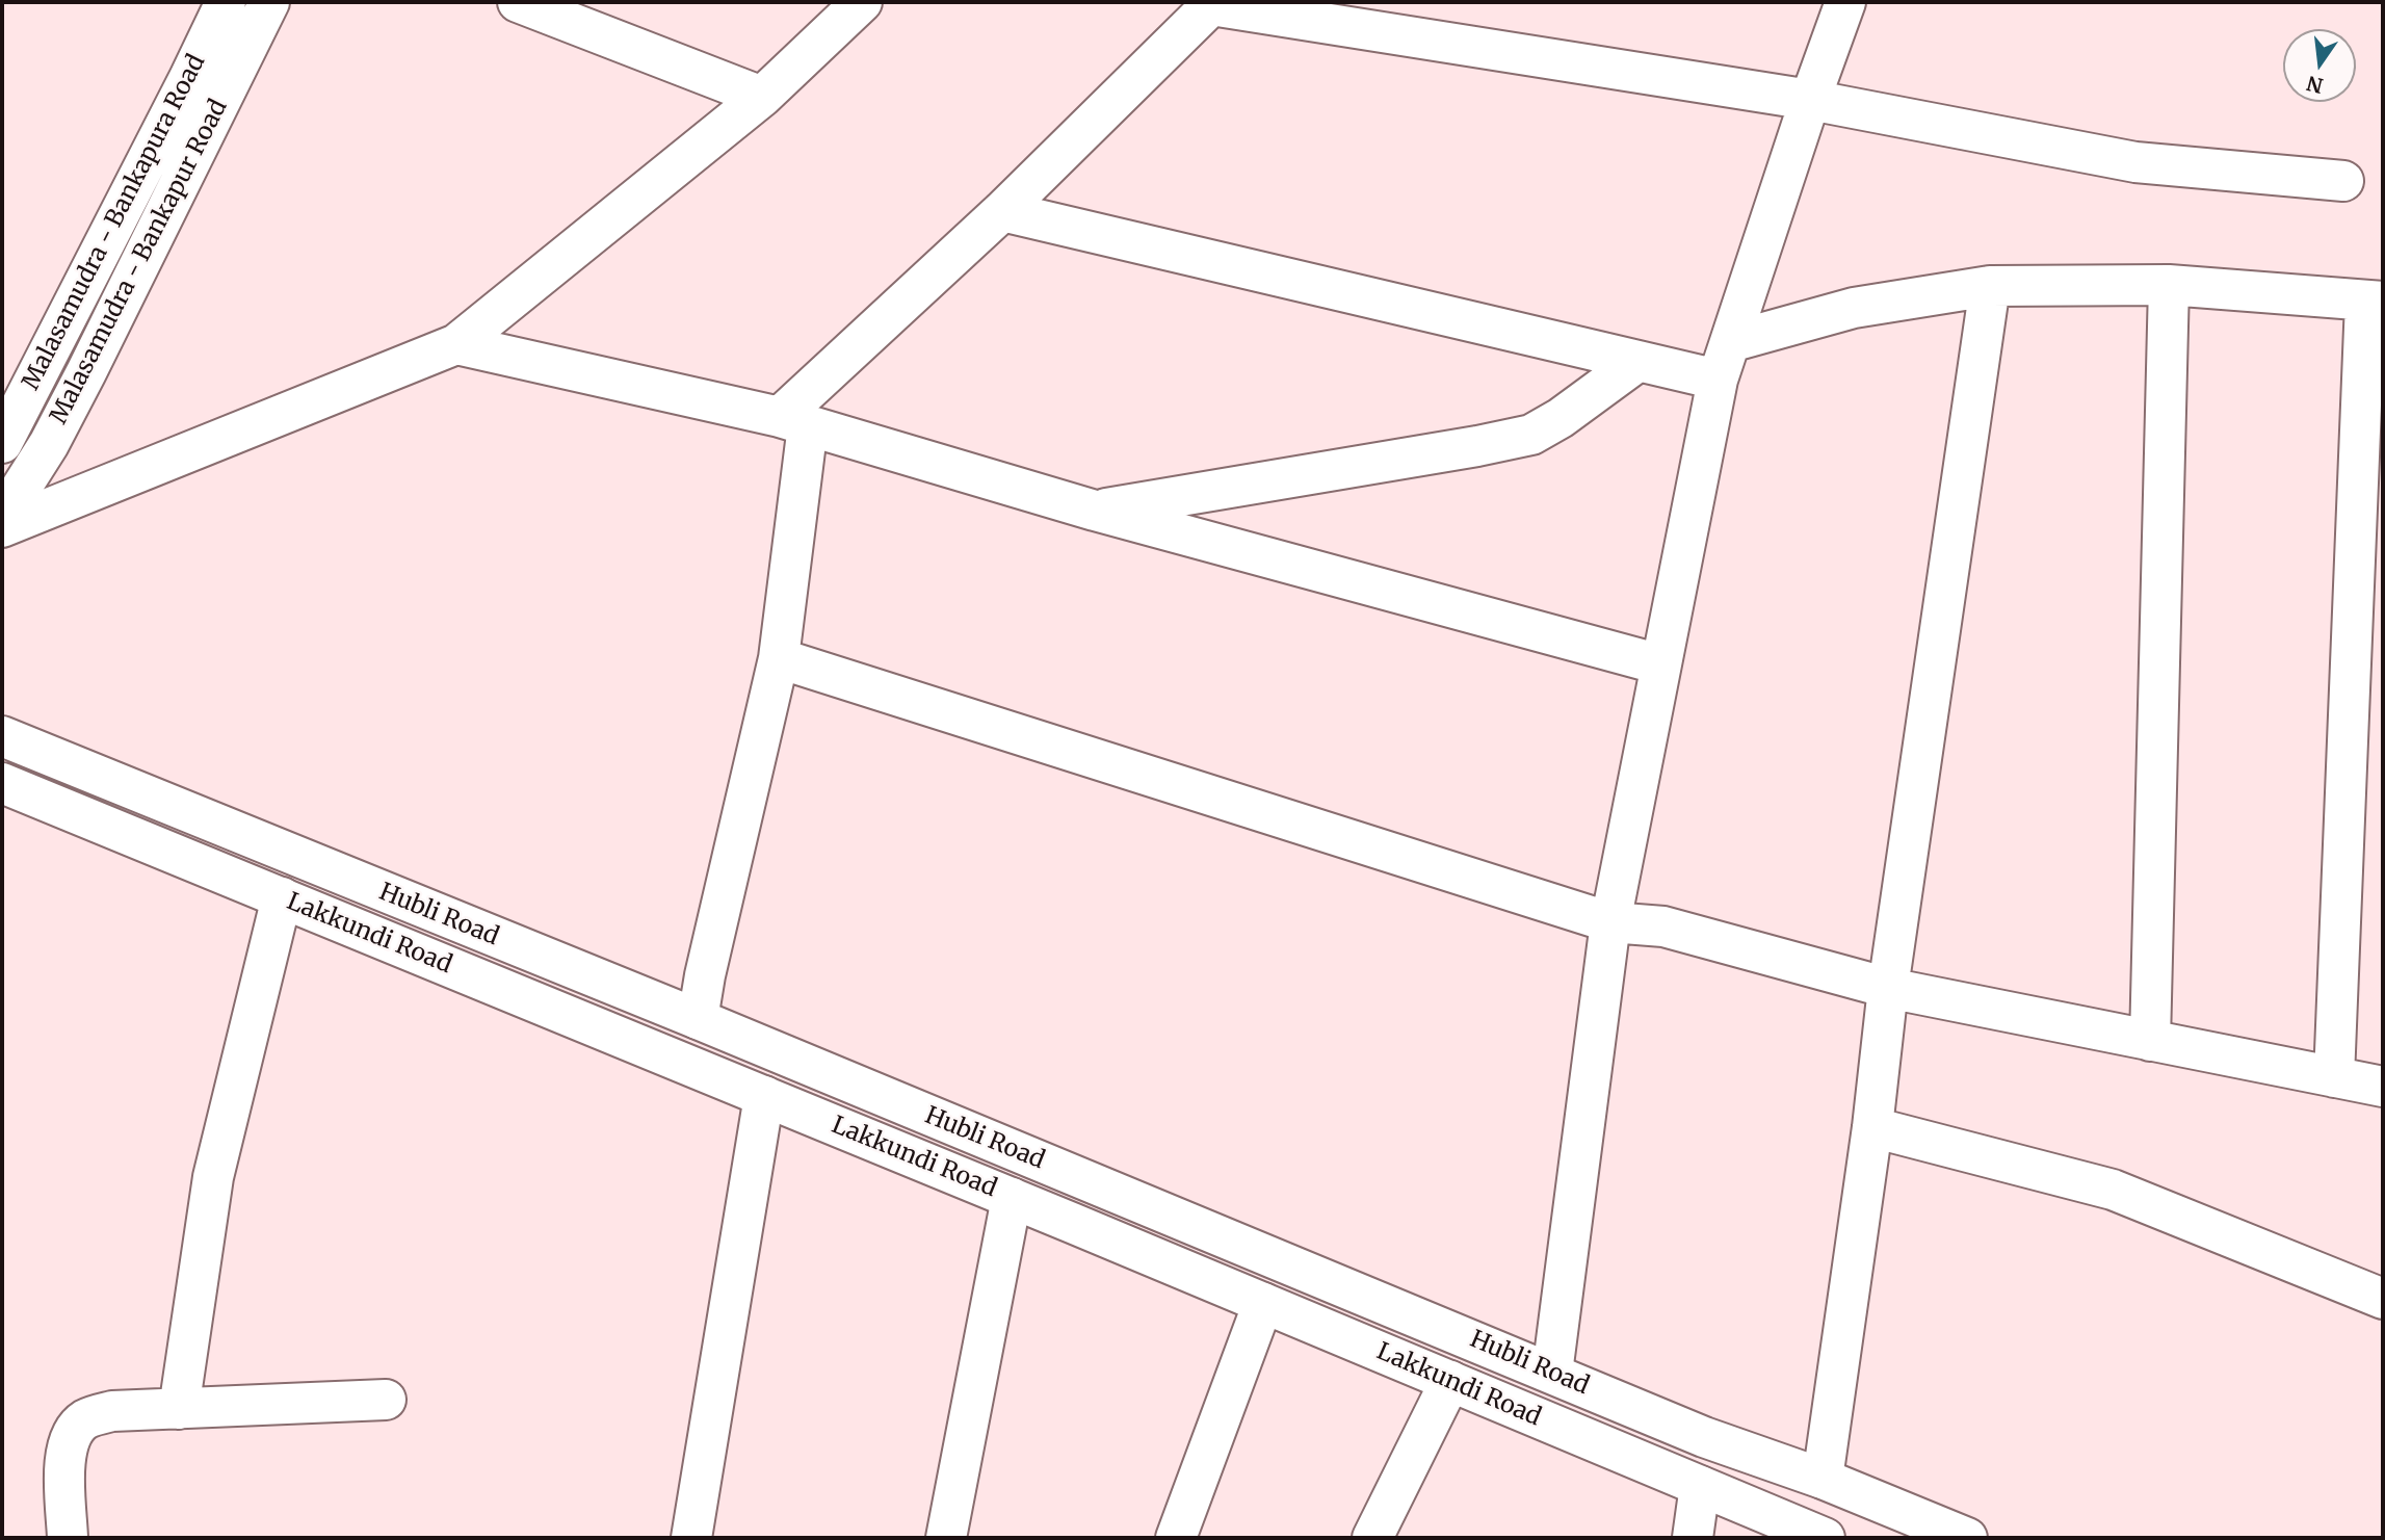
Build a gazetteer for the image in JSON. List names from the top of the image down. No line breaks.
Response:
{"streets":{"street":["Malasamudra - Bankapura Road","Malasamudra - Bankapur Road","Hubli Road","Lakkundi Road"]},"north":"bottom"}
